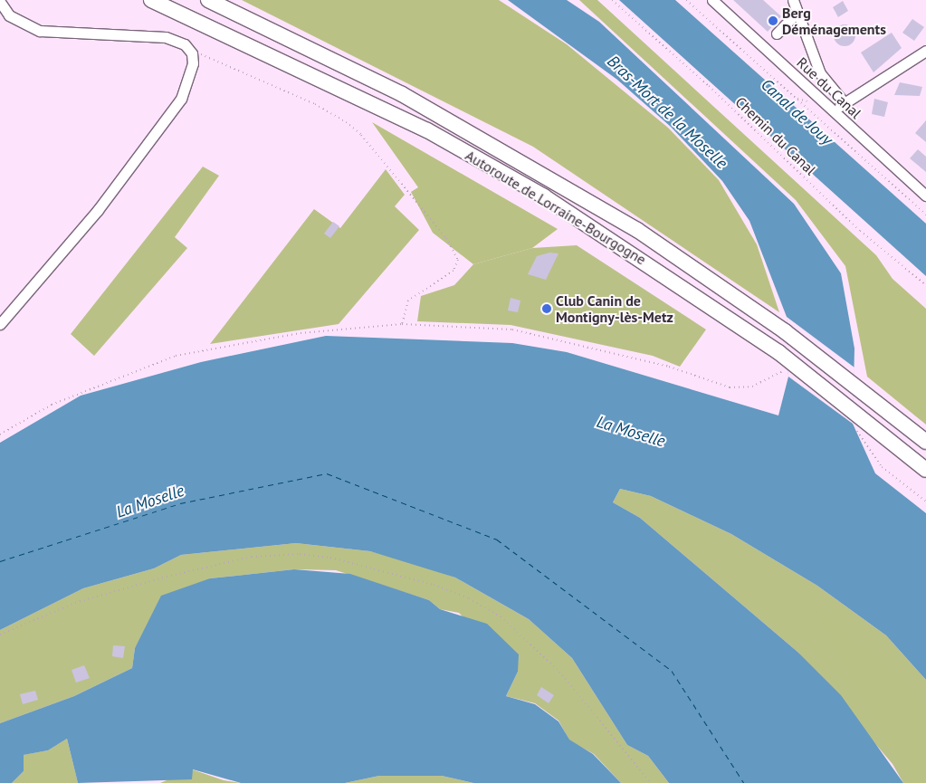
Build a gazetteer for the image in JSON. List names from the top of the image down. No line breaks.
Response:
{"streets":{"highway":["Autoroute de Lorraine-Bourgogne"],"street":["Rue du Canal"],"path":["Chemin du Canal"]},"water":["Bras-Mort de la Moselle","Canal de Jouy","La Moselle"],"places":["Berg Déménagements","Club Canin de Montigny-lès-Metz"]}
